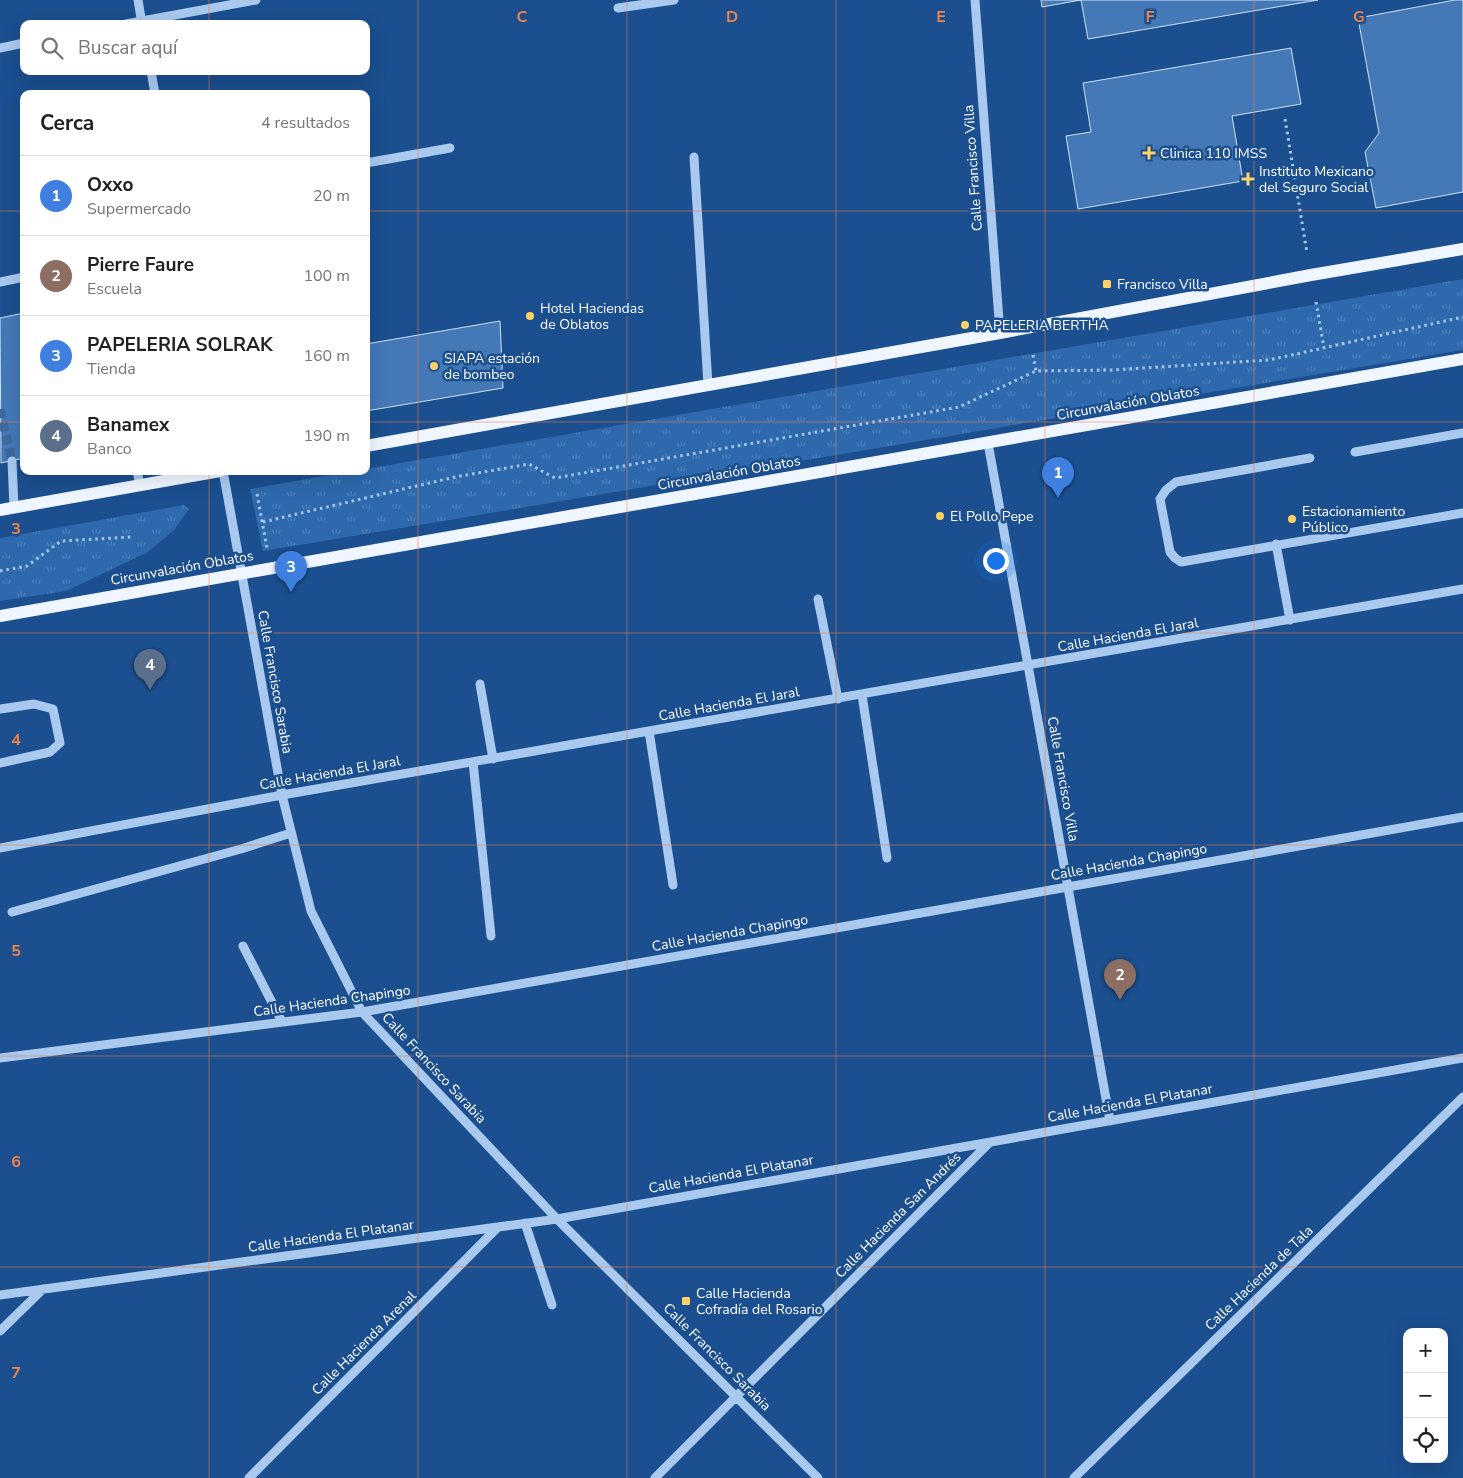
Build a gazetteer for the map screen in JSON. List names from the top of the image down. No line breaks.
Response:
{"streets":{"main road":["Circunvalación Oblatos"],"street":["Calle Francisco Villa","Calle Hacienda El Jaral","Calle Francisco Sarabia","Calle Hacienda Chapingo","Calle Hacienda El Platanar","Calle Hacienda San Andrés","Calle Hacienda de Tala","Calle Hacienda Arenal"]},"crossings":[["Calle Francisco Villa","Circunvalación Oblatos"],["Calle Francisco Villa","Calle Hacienda El Jaral"],["Calle Francisco Villa","Calle Hacienda Chapingo"],["Calle Francisco Villa","Calle Hacienda El Platanar"],["Circunvalación Oblatos","Calle Francisco Sarabia"],["Calle Hacienda El Jaral","Calle Francisco Sarabia"],["Calle Francisco Sarabia","Calle Hacienda Chapingo"],["Calle Francisco Sarabia","Calle Hacienda El Platanar"],["Calle Francisco Sarabia","Calle Hacienda San Andrés"],["Calle Hacienda El Platanar","Calle Hacienda San Andrés"],["Calle Hacienda El Platanar","Calle Hacienda Arenal"]],"places":{"health":["Clinica 110 IMSS","Instituto Mexicano del Seguro Social"],"transit":["Francisco Villa","Calle Hacienda Cofradía del Rosario"],"other":["Hotel Haciendas de Oblatos","PAPELERIA BERTHA","SIAPA estación de bombeo","El Pollo Pepe","Estacionamiento Público"]},"page":{"search":"Buscar aquí","heading":["Cerca","4 resultados"],"list":[{"mark":"1","name":"Oxxo","note":"Supermercado","value":"20 m"},{"mark":"2","name":"Pierre Faure","note":"Escuela","value":"100 m"},{"mark":"3","name":"PAPELERIA SOLRAK","note":"Tienda","value":"160 m"},{"mark":"4","name":"Banamex","note":"Banco","value":"190 m"}],"pins":["1","3","4","2"],"map_buttons":["+","−"]},"grid":{"columns":["C","D","E","F","G"],"rows":["3","4","5","6","7"]}}
